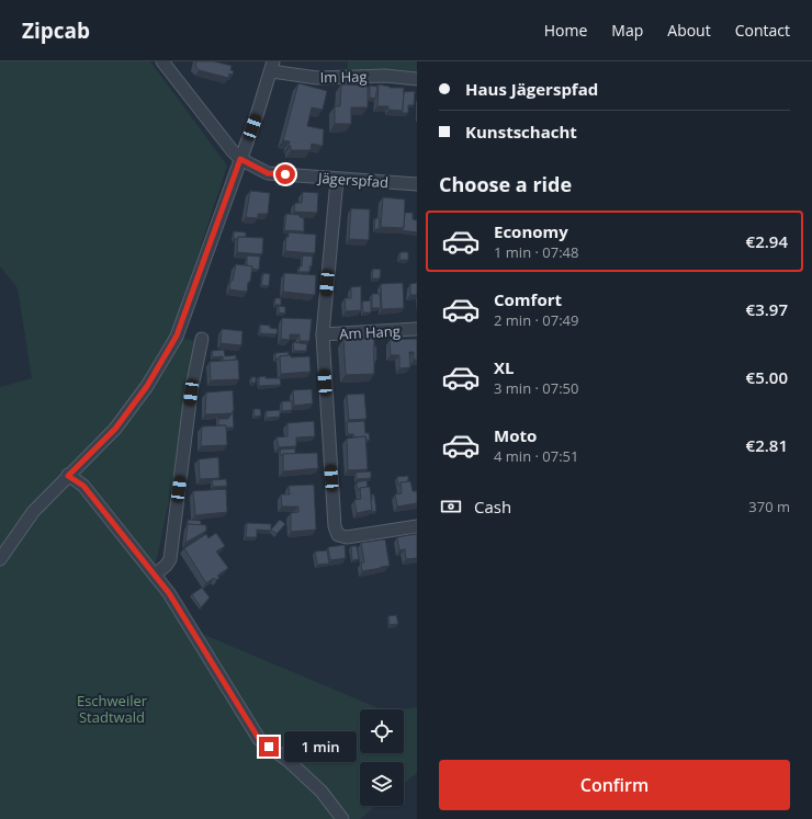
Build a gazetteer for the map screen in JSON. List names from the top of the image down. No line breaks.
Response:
{"streets":{"street":["Im Hag","Jägerspfad","Am Hang"]},"parks":["Eschweiler Stadtwald"],"page":{"header":"Zipcab","nav":["Home","Map","About","Contact"],"banner":["Haus Jägerspfad","Kunstschacht"],"heading":"Choose a ride","list":[{"name":"Economy","note":"1 min · 07:48","value":"€2.94"},{"name":"Comfort","note":"2 min · 07:49","value":"€3.97"},{"name":"XL","note":"3 min · 07:50","value":"€5.00"},{"name":"Moto","note":"4 min · 07:51","value":"€2.81"}],"pay":["Cash","370 m"],"bubble":"1 min","buttons":"Confirm"}}
